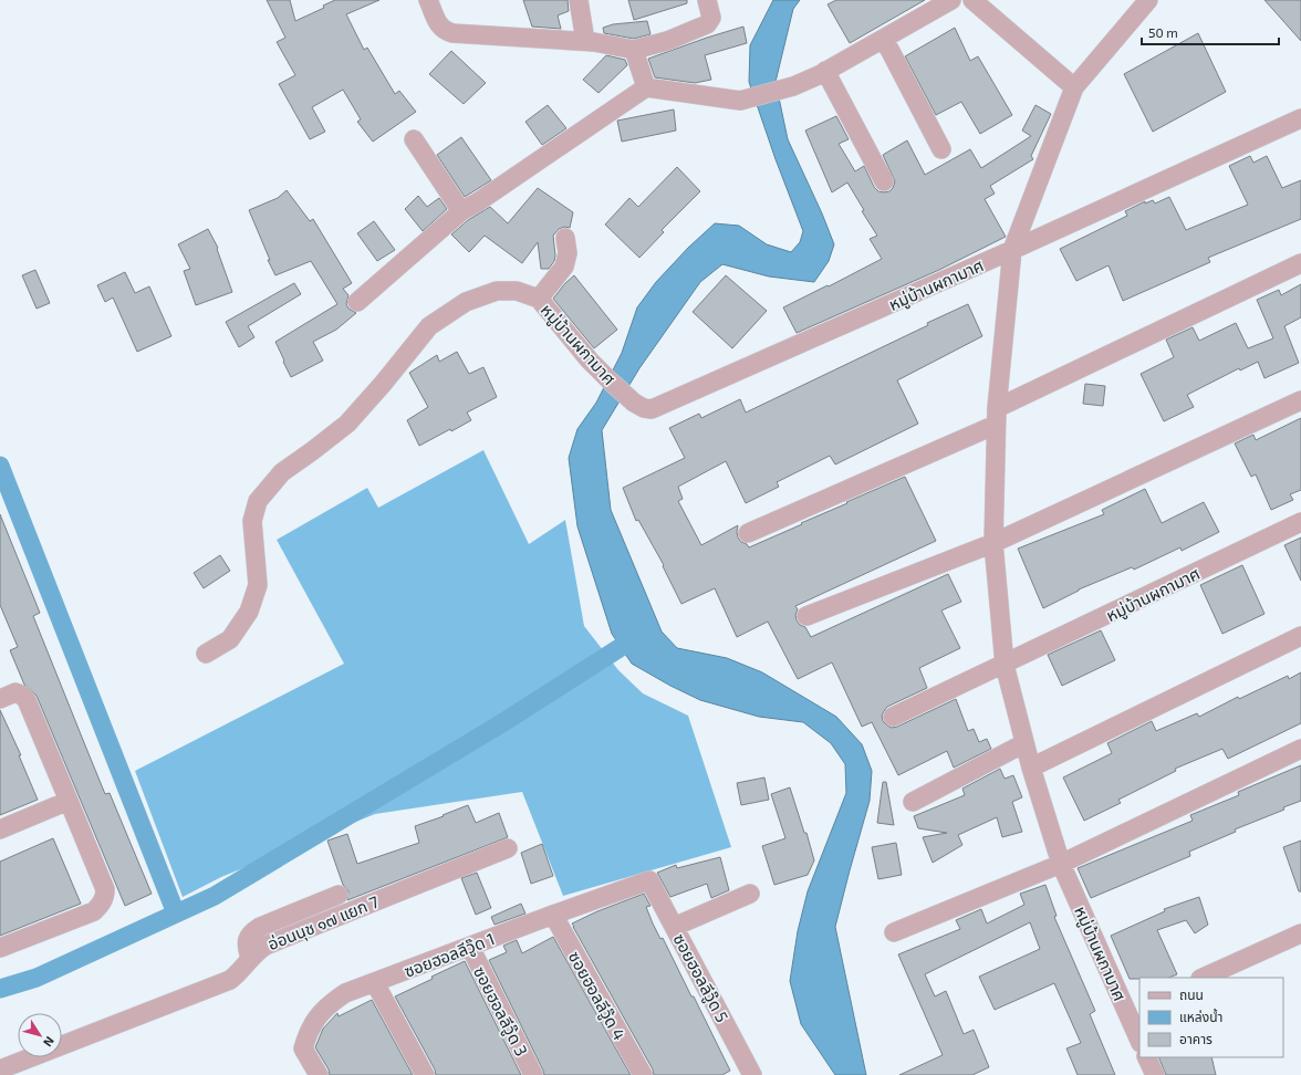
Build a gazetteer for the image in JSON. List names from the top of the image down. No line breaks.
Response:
{"streets":{"street":["หมู่บ้านผกามาศ","อ่อนนุช ๑๗ แยก 7","ซอยฮอลลีวู๊ด 1","ซอยฮอลลีวู๊ด 5","ซอยฮอลลีวู๊ด 4","ซอยฮอลลีวู๊ด 3"]},"crossings":[["ซอยฮอลลีวู๊ด 1","ซอยฮอลลีวู๊ด 5"],["ซอยฮอลลีวู๊ด 1","ซอยฮอลลีวู๊ด 4"],["ซอยฮอลลีวู๊ด 1","ซอยฮอลลีวู๊ด 3"]],"legend":["ถนน","แหล่งน้ำ","อาคาร"],"scale_bar":"50 m","north":"bottom right"}
